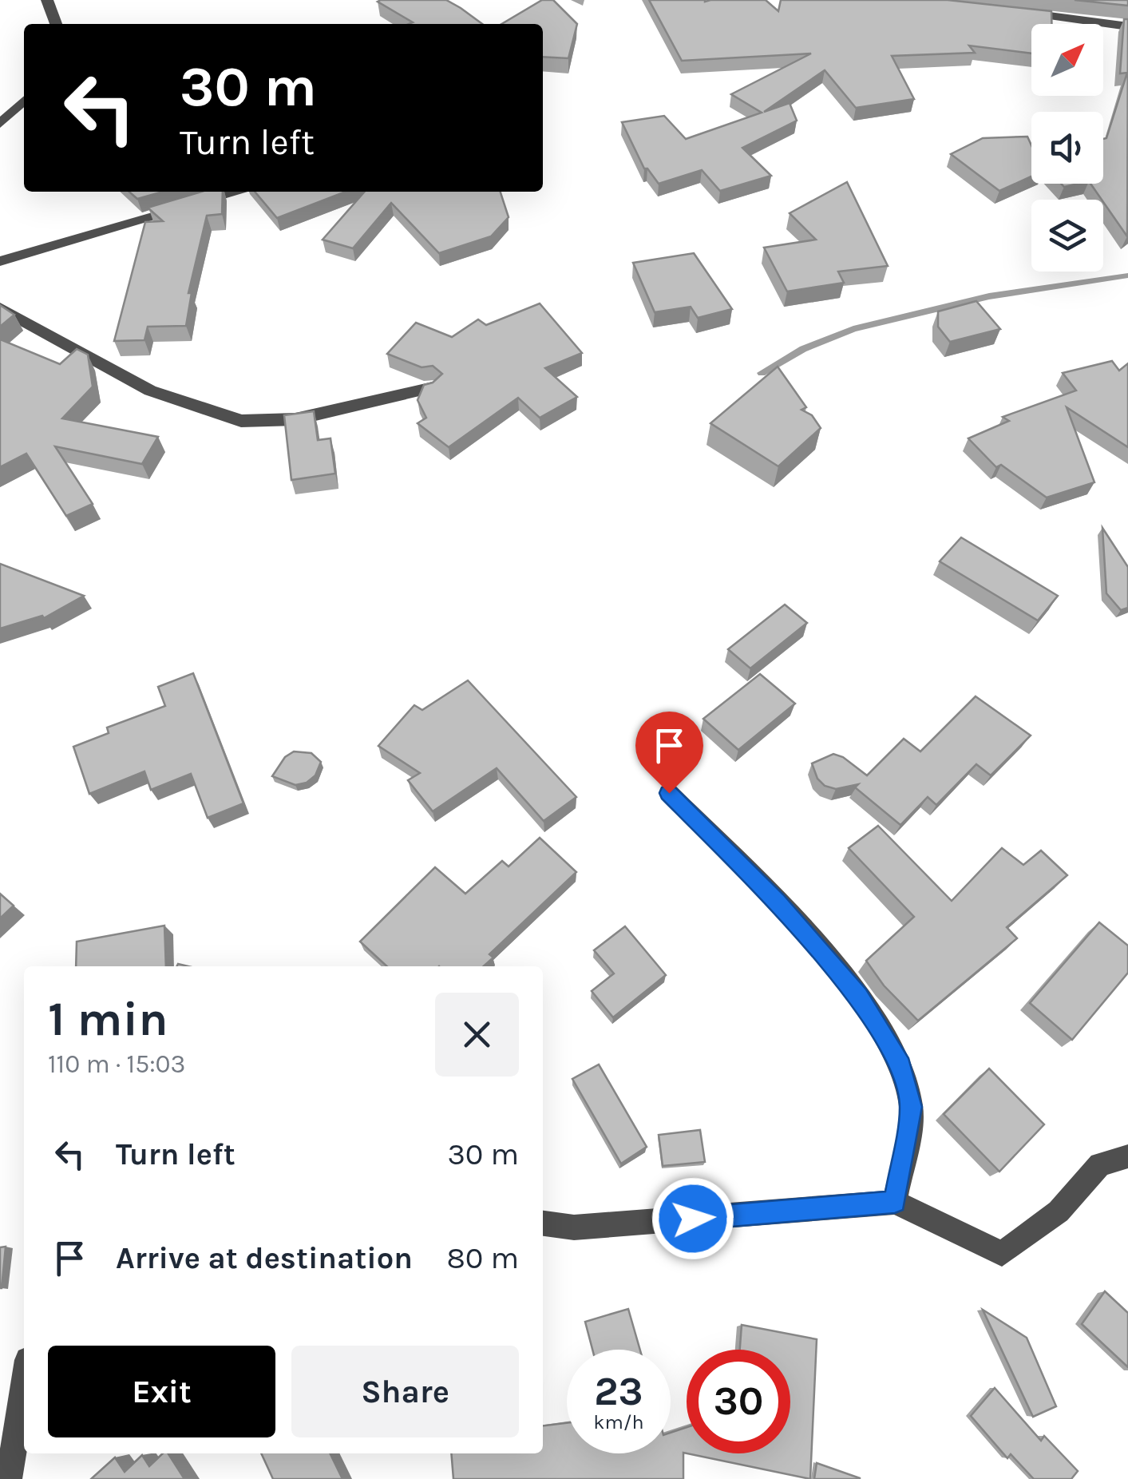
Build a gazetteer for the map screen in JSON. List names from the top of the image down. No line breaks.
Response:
{"north":"top right","page":{"turn":["30 m","Turn left"],"heading":["1 min","110 m · 15:03"],"list":[{"name":"Turn left","value":"30 m"},{"name":"Arrive at destination","value":"80 m"}],"buttons":["Exit","Share"],"speed":"23 km/h","limit":"30"}}
